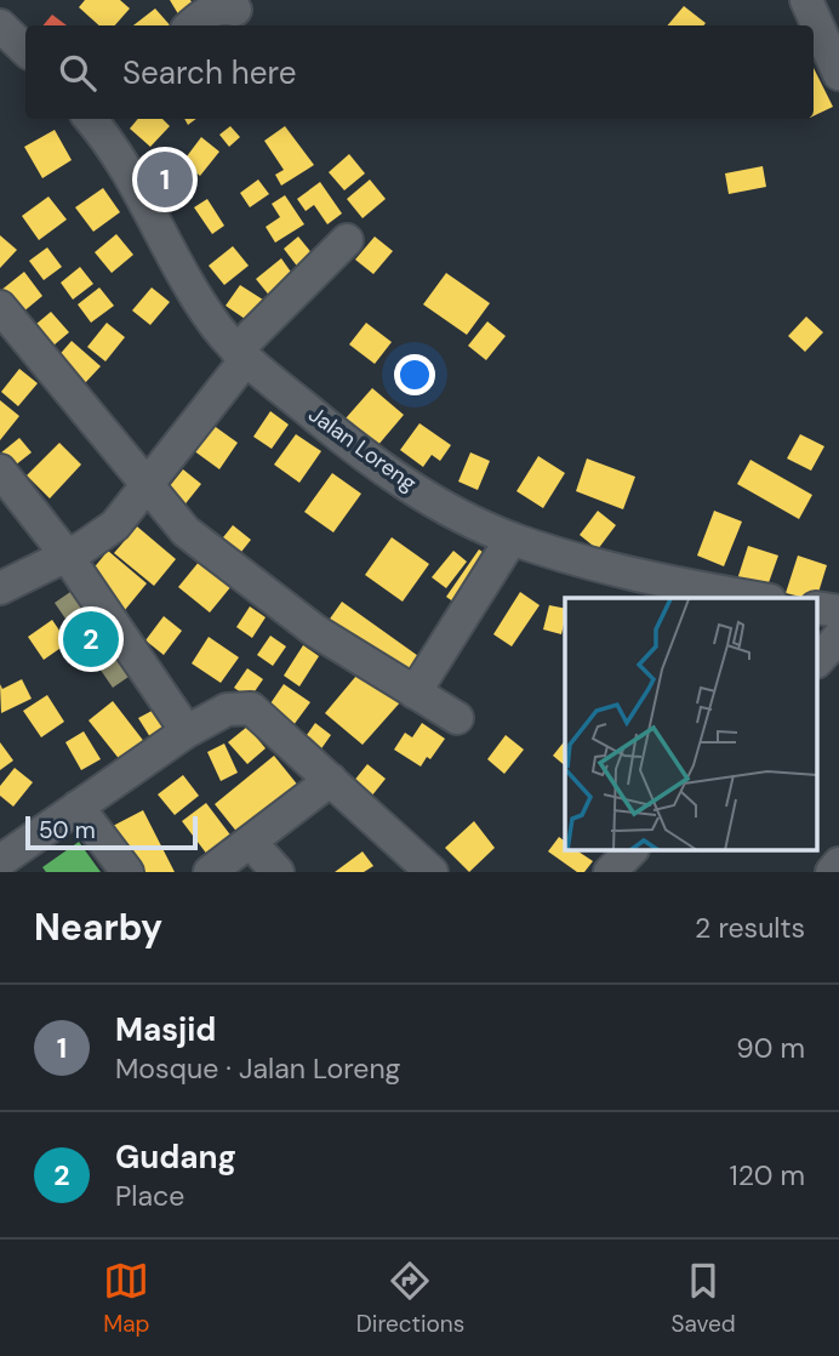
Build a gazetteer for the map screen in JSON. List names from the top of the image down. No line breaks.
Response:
{"streets":{"street":["Jalan Loreng"]},"scale_bar":"50 m","page":{"search":"Search here","pins":["1","2"],"scale":"50 m","heading":["Nearby","2 results"],"list":[{"mark":"1","name":"Masjid","note":"Mosque · Jalan Loreng","value":"90 m"},{"mark":"2","name":"Gudang","note":"Place","value":"120 m"}],"nav":["Map","Directions","Saved"]}}
